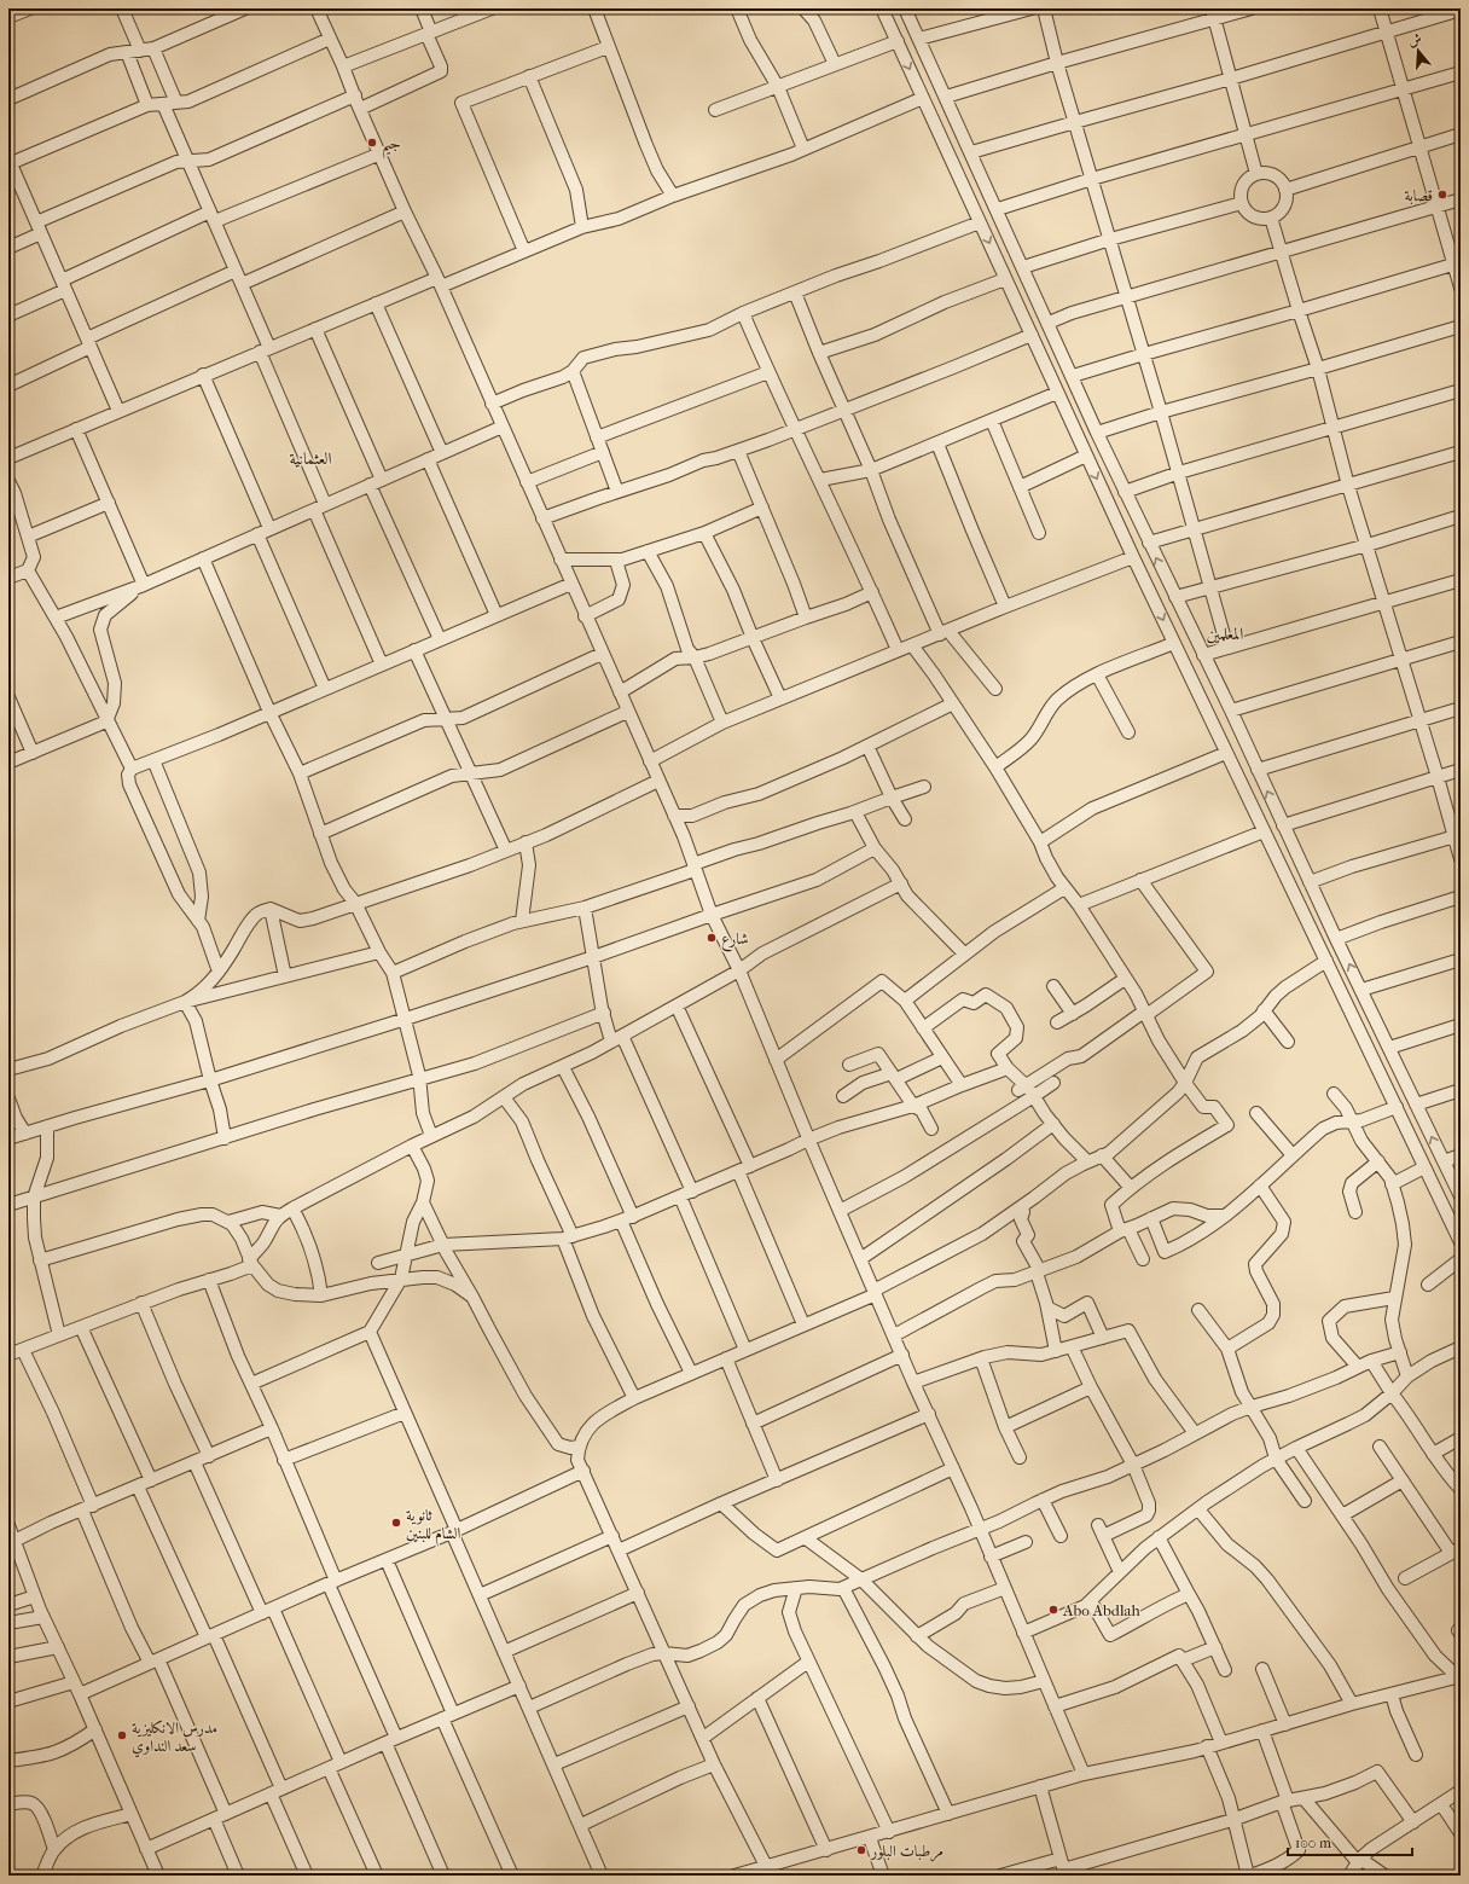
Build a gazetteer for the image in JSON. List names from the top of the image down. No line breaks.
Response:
{"districts":["العثمانية","المعلمين"],"places":["جيم","قصابة","شارع","ثانوية الشام للبنين","Abo Abdlah","مدرس الانكليزية سعد النداوي","مرطبات البلور"],"scale_bar":"100 m","north":"top"}
